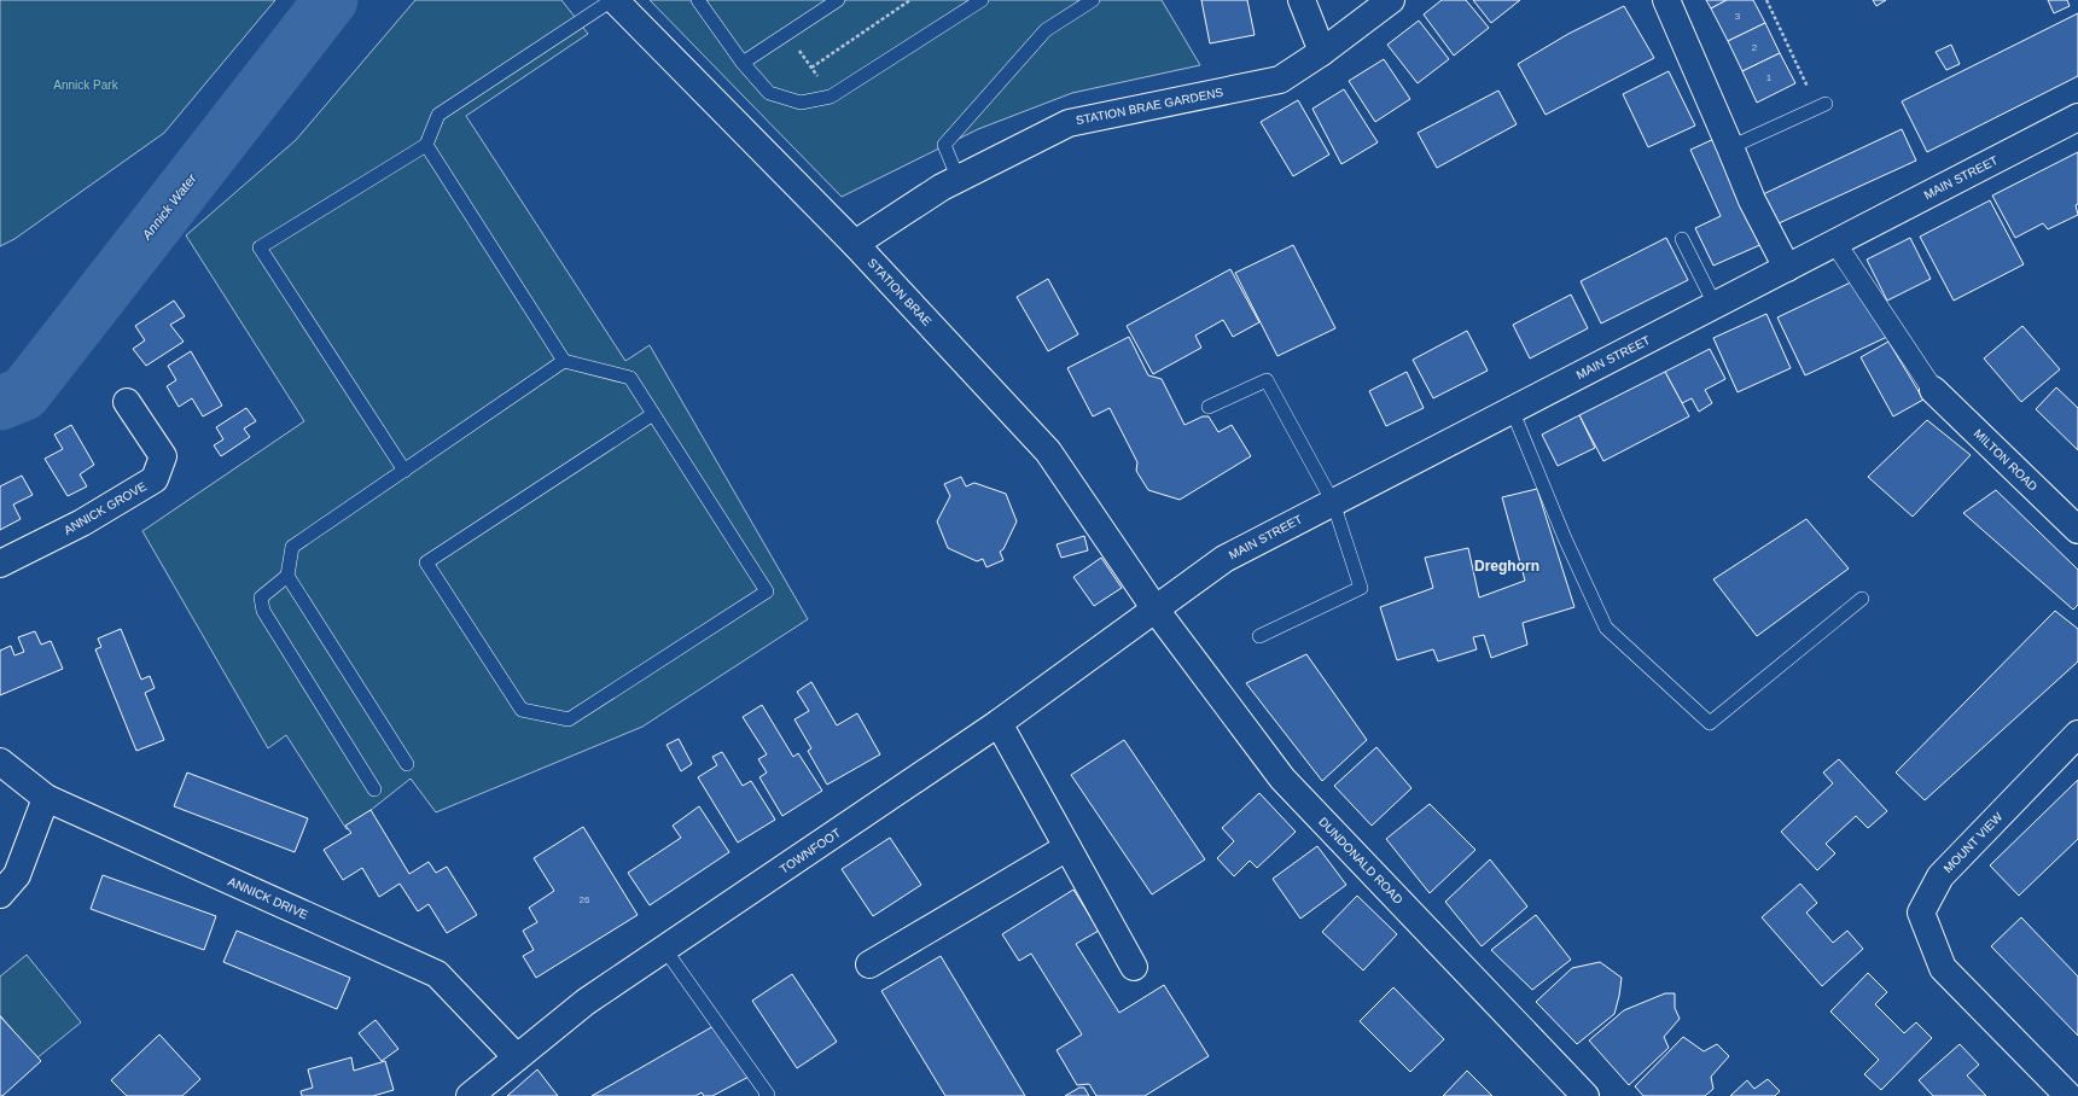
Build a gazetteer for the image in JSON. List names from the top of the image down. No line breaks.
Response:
{"streets":{"street":["STATION BRAE GARDENS","MAIN STREET","STATION BRAE","MILTON ROAD","ANNICK GROVE","MOUNT VIEW","TOWNFOOT","DUNDONALD ROAD","ANNICK DRIVE"]},"crossings":[["STATION BRAE GARDENS","STATION BRAE"],["MAIN STREET","STATION BRAE"],["MAIN STREET","TOWNFOOT"],["MAIN STREET","DUNDONALD ROAD"],["STATION BRAE","TOWNFOOT"],["STATION BRAE","DUNDONALD ROAD"],["TOWNFOOT","DUNDONALD ROAD"],["TOWNFOOT","ANNICK DRIVE"]],"districts":["Dreghorn"],"water":["Annick Water"],"parks":["Annick Park"],"house_numbers":["3","2","1","26"]}
